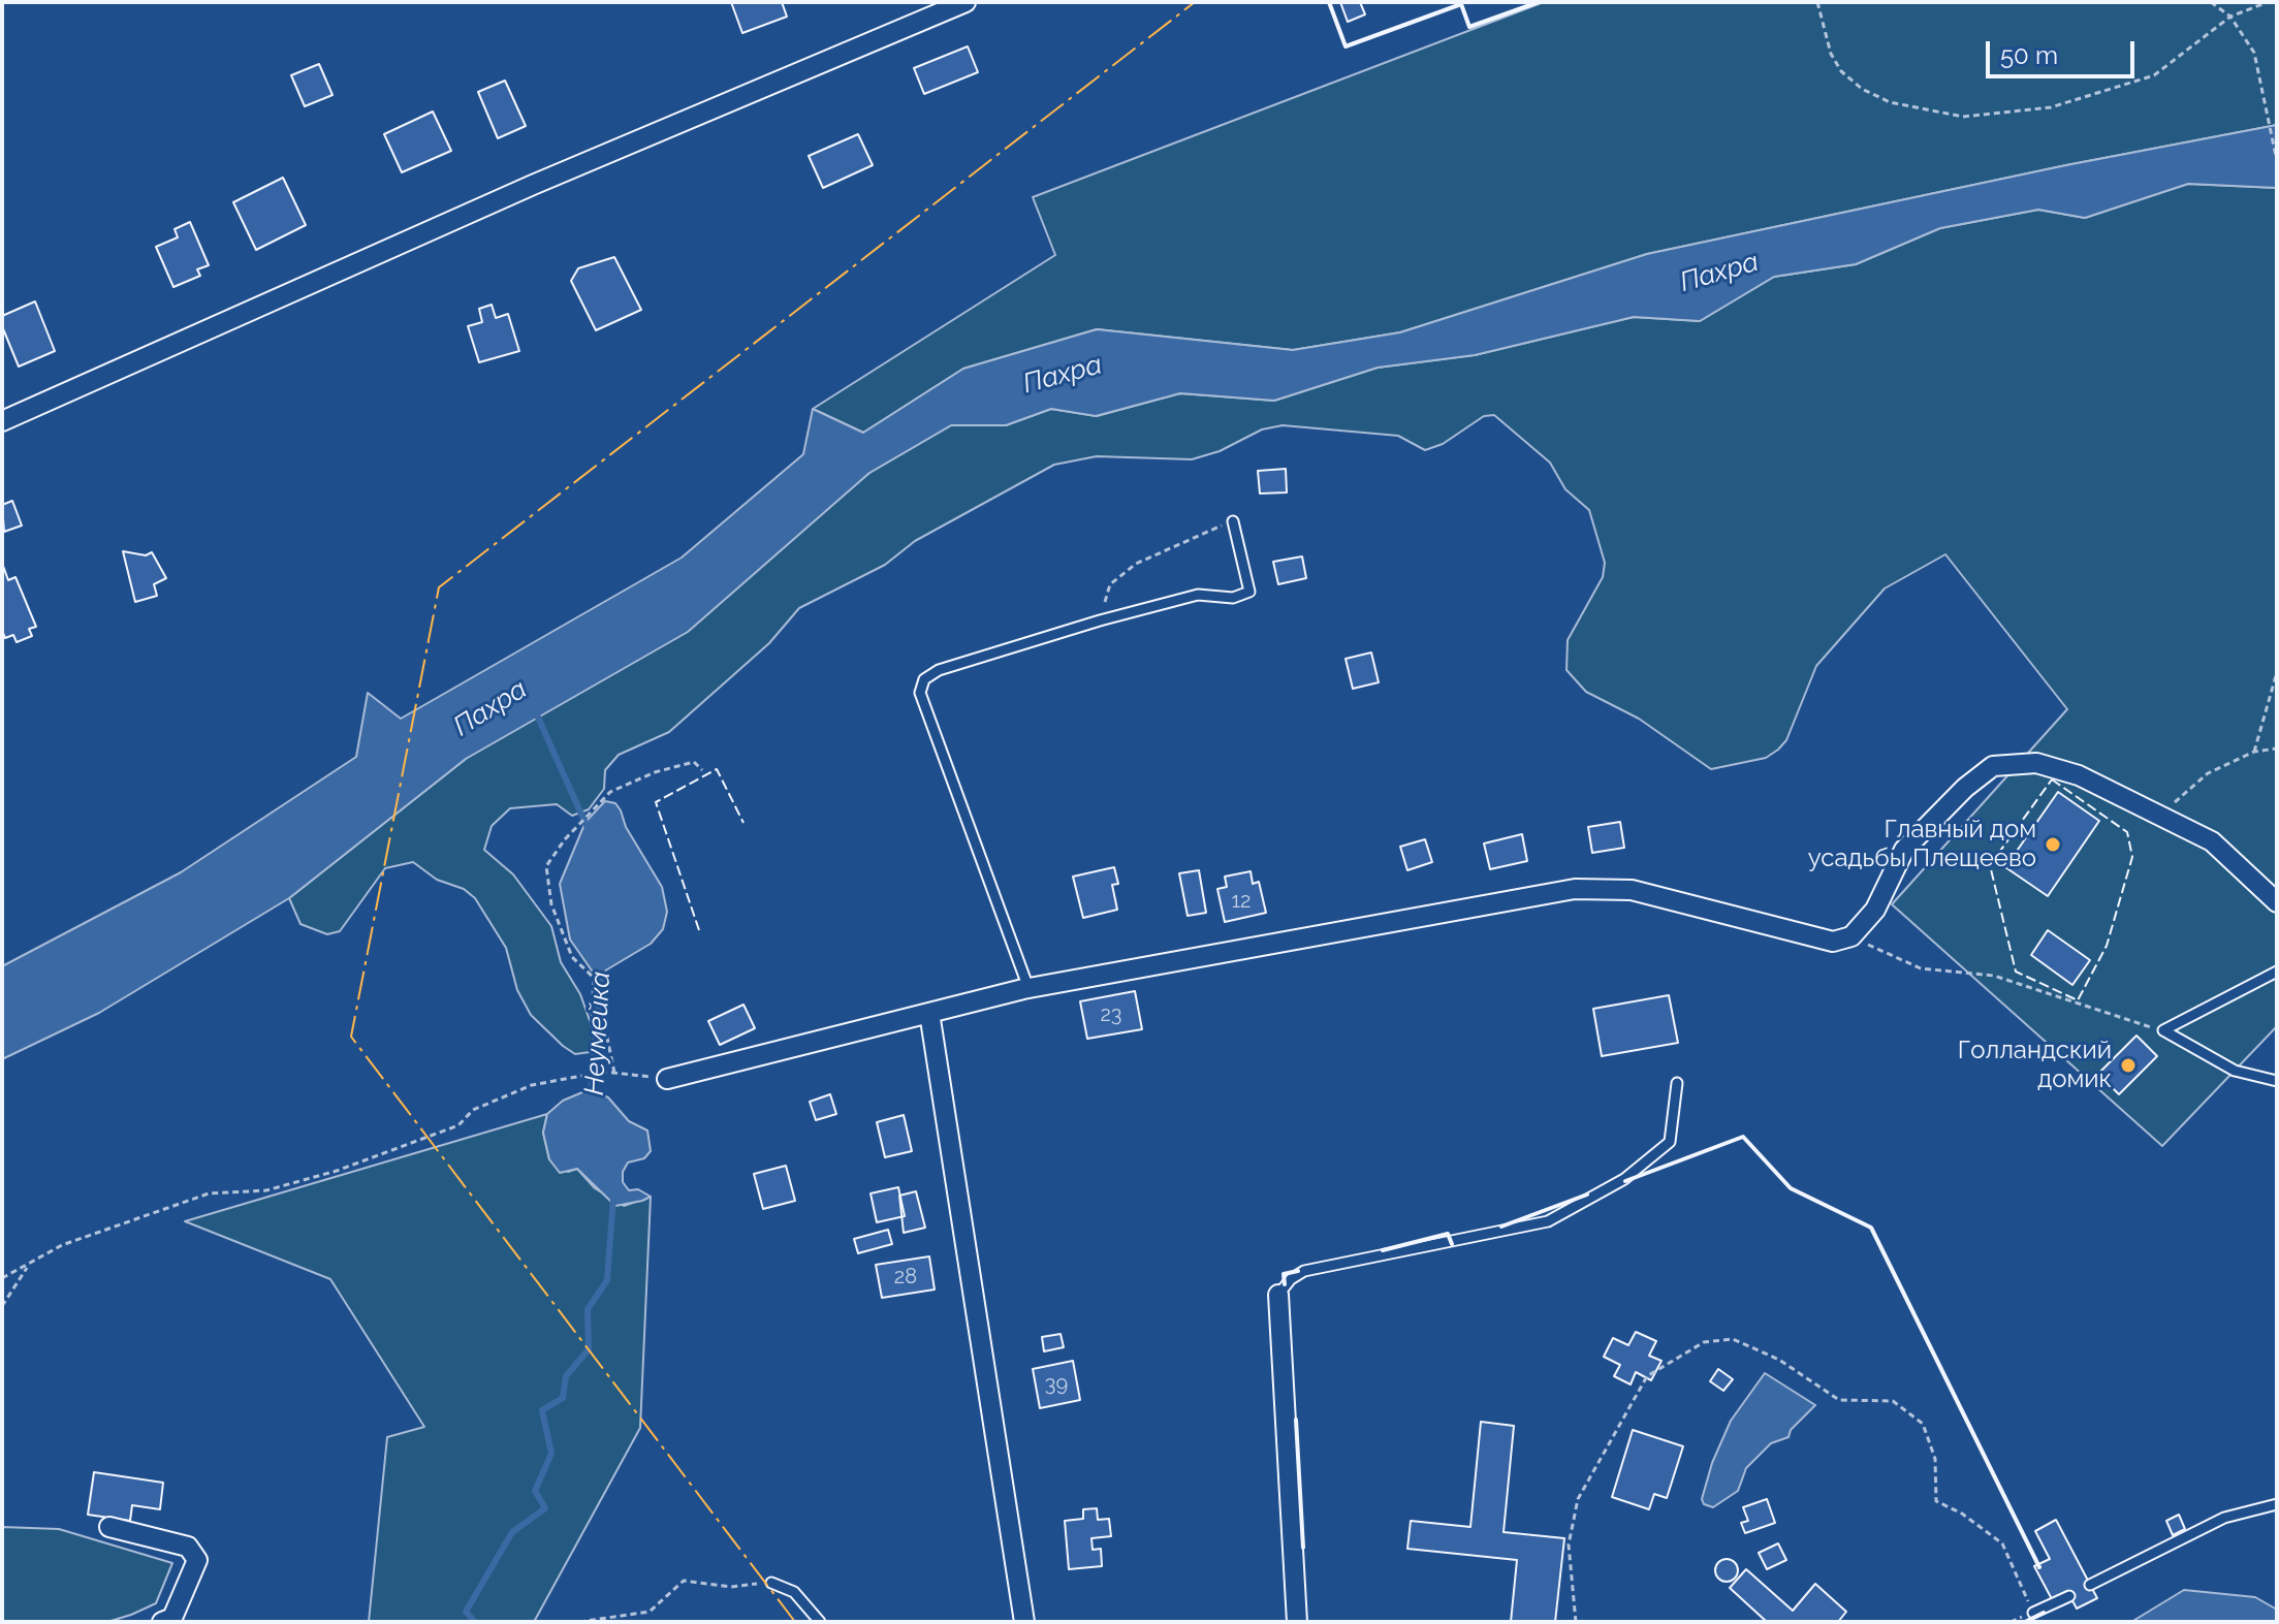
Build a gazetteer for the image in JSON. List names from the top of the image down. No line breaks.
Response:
{"water":["Пахра","Неумейка"],"places":["Главный дом усадьбы Плещеево","Голландский домик"],"house_numbers":["12","23","28","39"],"scale_bar":"50 m"}
